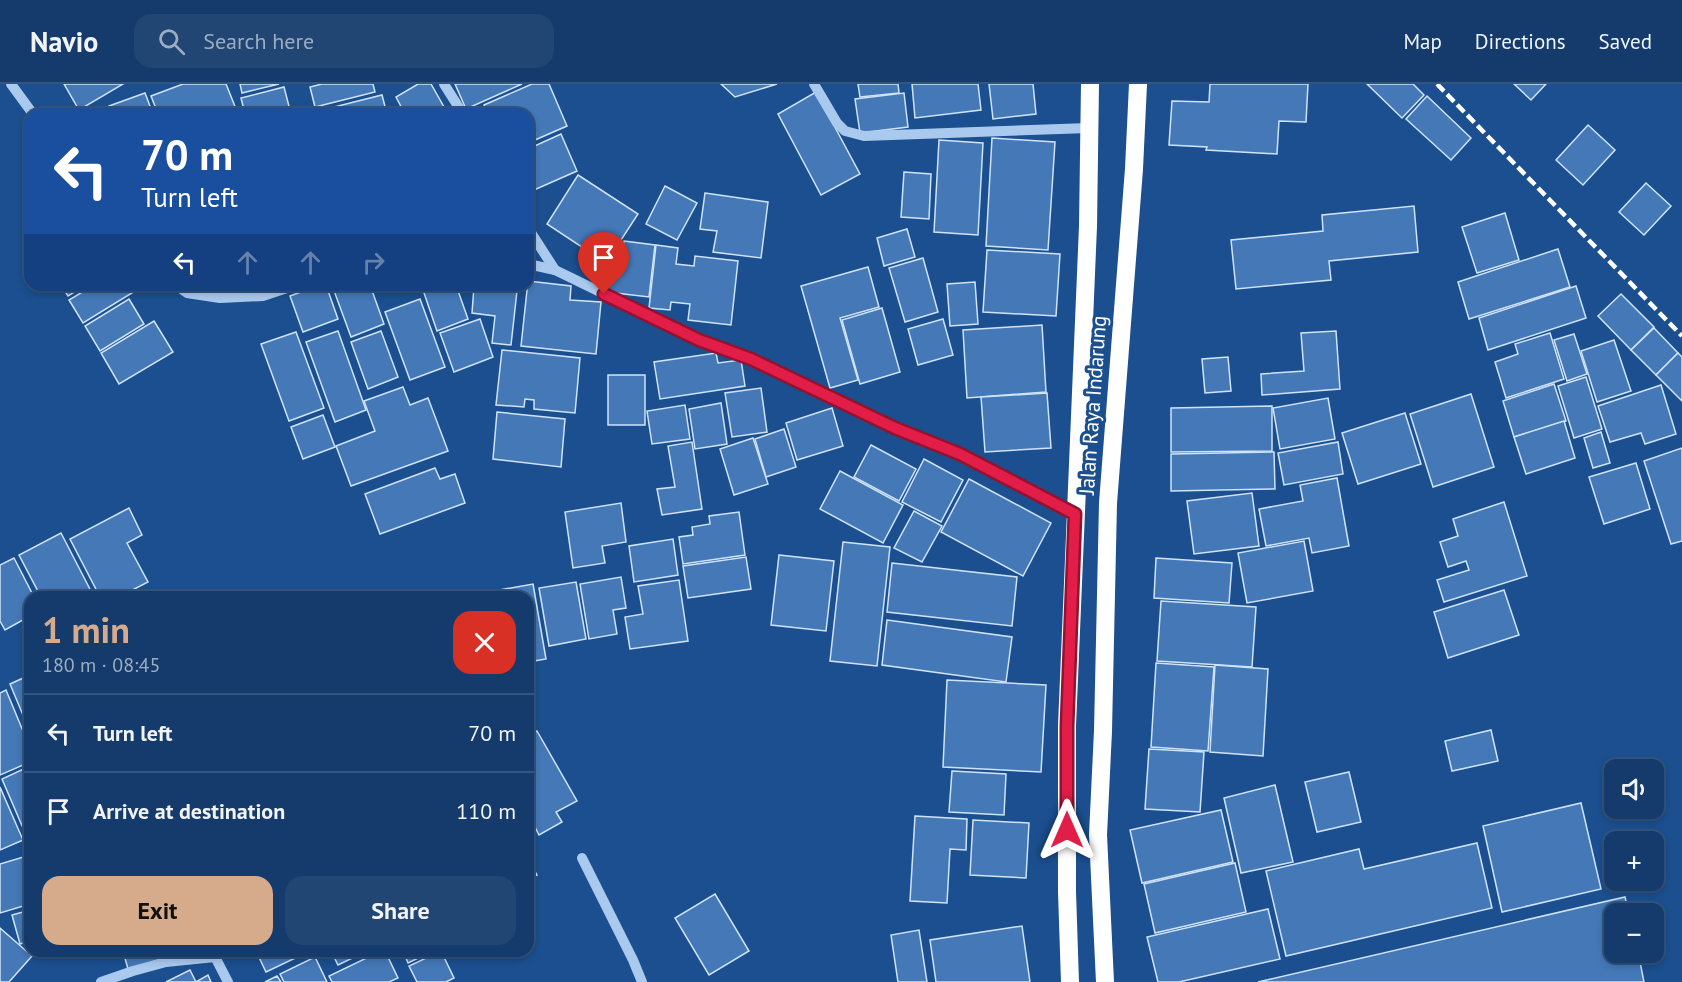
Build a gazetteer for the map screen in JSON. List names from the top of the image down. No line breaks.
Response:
{"streets":{"highway":["Jalan Raya Indarung"]},"page":{"header":"Navio","search":"Search here","nav":["Map","Directions","Saved"],"turn":["70 m","Turn left"],"heading":["1 min","180 m · 08:45"],"list":[{"name":"Turn left","value":"70 m"},{"name":"Arrive at destination","value":"110 m"}],"map_buttons":["+","−"],"buttons":["Exit","Share"]}}
